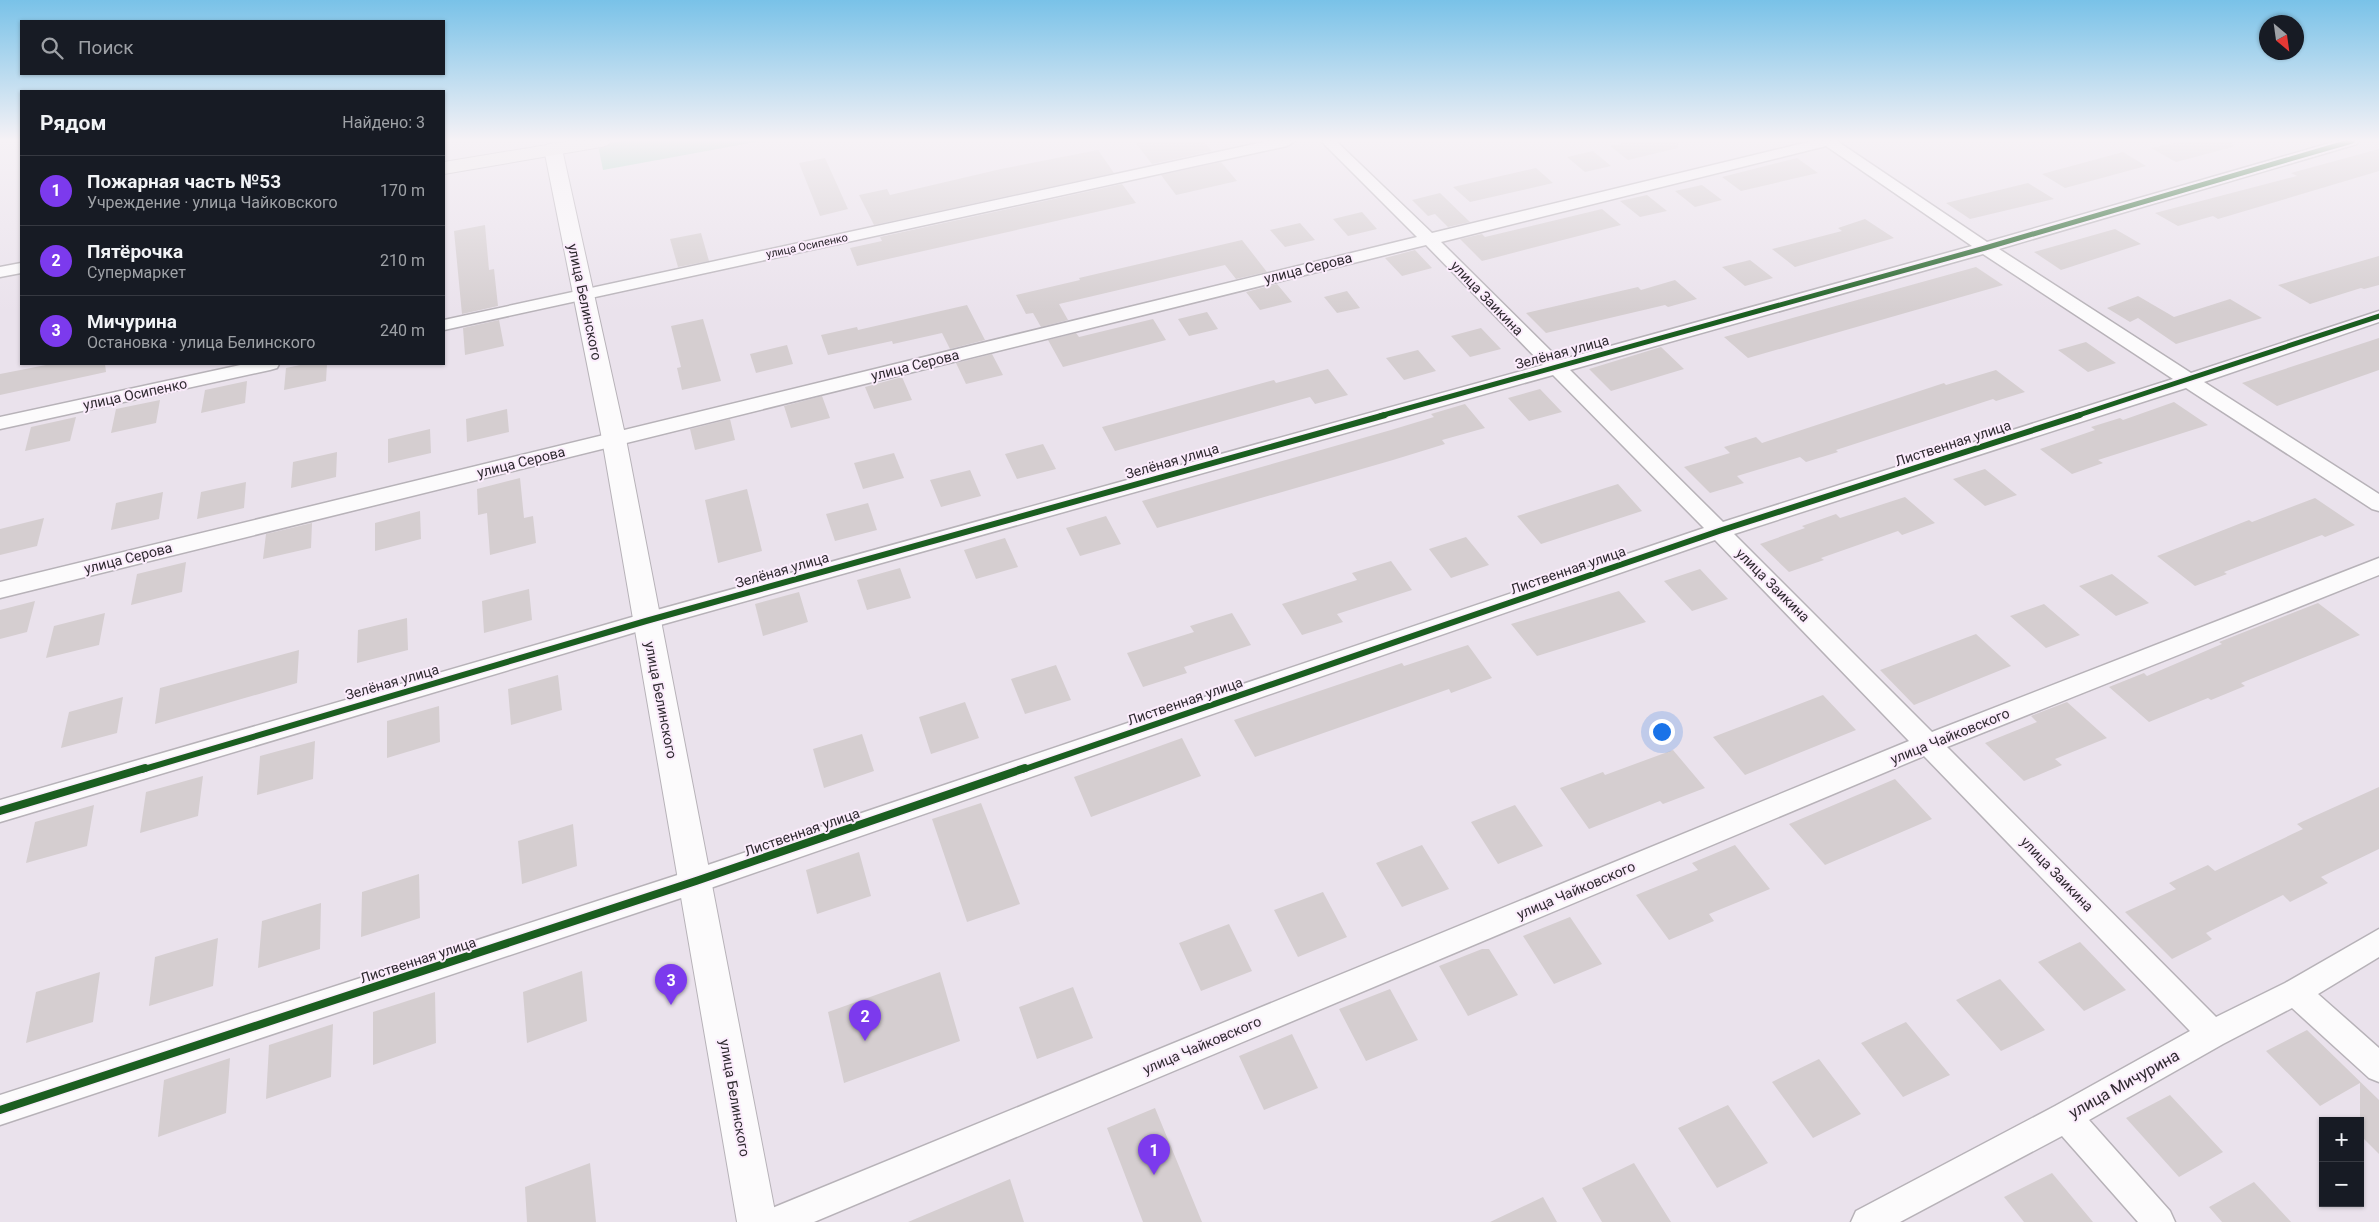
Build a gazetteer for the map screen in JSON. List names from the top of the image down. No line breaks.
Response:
{"streets":{"street":["улица Осипенко","улица Серова","улица Заикина","улица Белинского","Зелёная улица","Лиственная улица","улица Чайковского","улица Мичурина"]},"crossings":[["улица Осипенко","улица Белинского"],["улица Серова","улица Заикина"],["улица Серова","улица Белинского"],["улица Заикина","Зелёная улица"],["улица Заикина","Лиственная улица"],["улица Заикина","улица Чайковского"],["улица Заикина","улица Мичурина"],["улица Белинского","Зелёная улица"],["улица Белинского","Лиственная улица"]],"north":"bottom right","page":{"search":"Поиск","heading":["Рядом","Найдено: 3"],"list":[{"mark":"1","name":"Пожарная часть №53","note":"Учреждение · улица Чайковского","value":"170 m"},{"mark":"2","name":"Пятёрочка","note":"Супермаркет","value":"210 m"},{"mark":"3","name":"Мичурина","note":"Остановка · улица Белинского","value":"240 m"}],"pins":["3","2","1"],"map_buttons":["+","−"]}}
